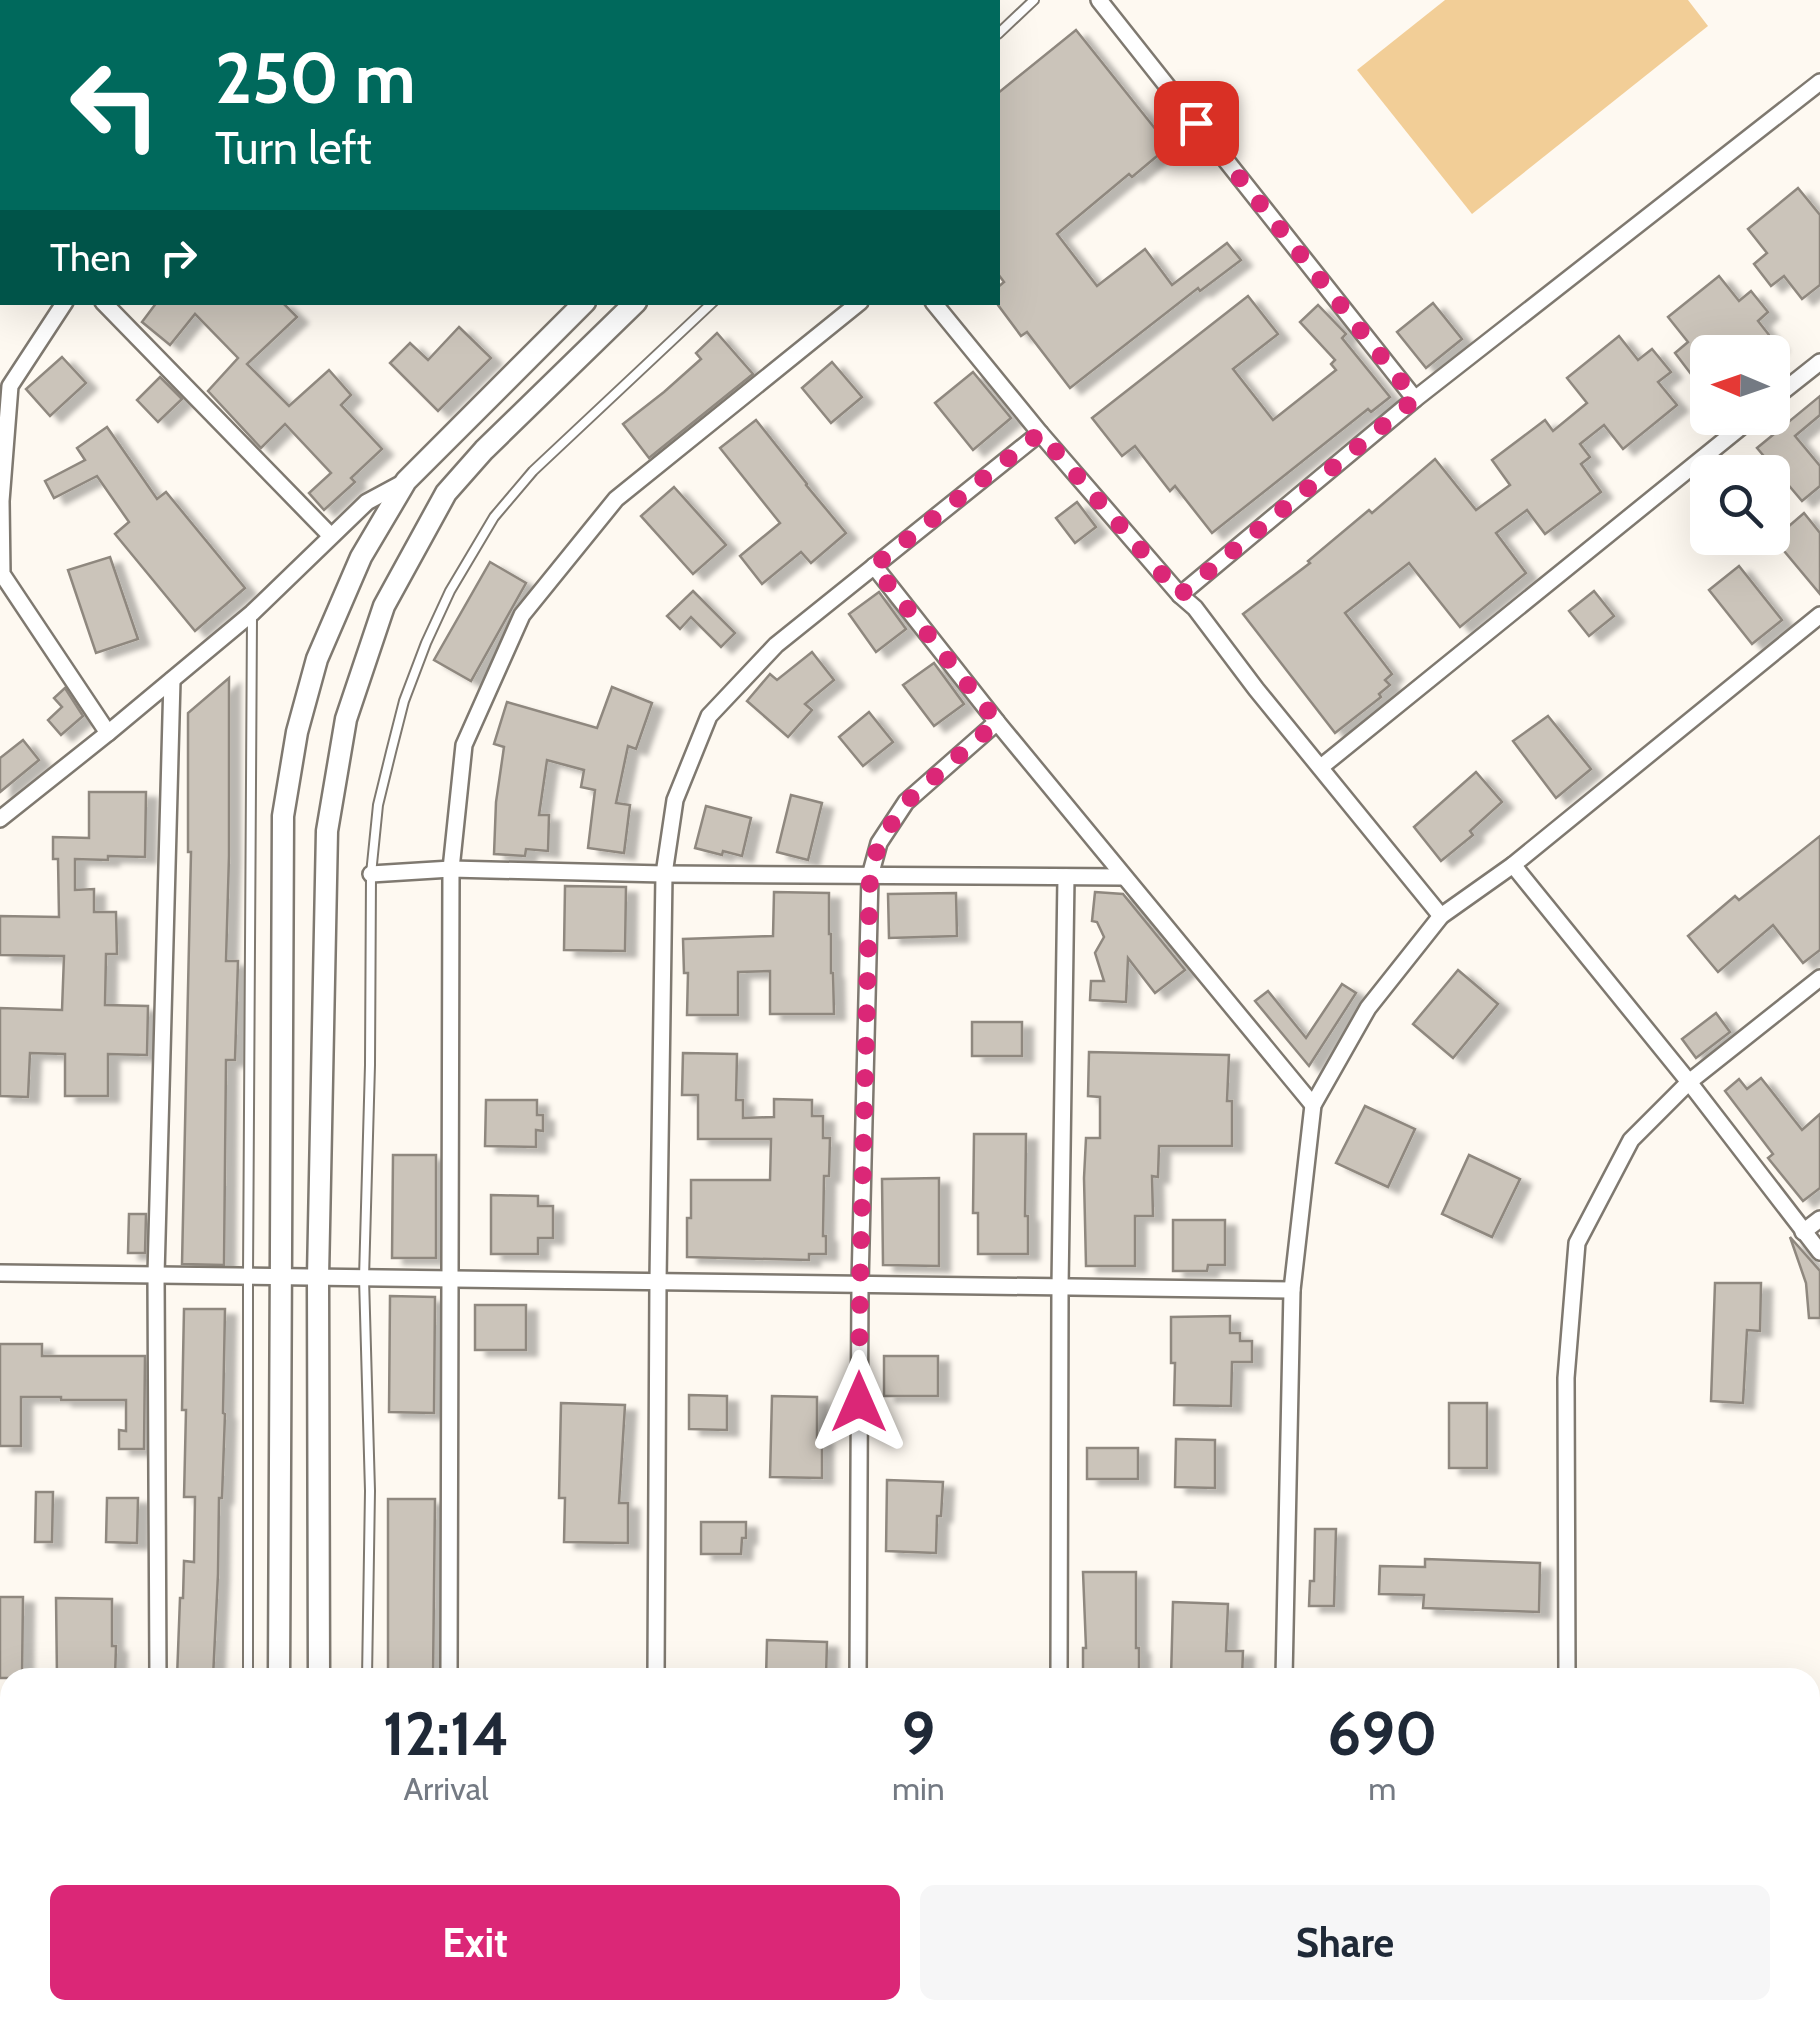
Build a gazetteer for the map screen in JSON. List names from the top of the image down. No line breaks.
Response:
{"north":"left","page":{"turn":["250 m","Turn left"],"then":"Then","eta":["12:14","Arrival","9","min","690","m"],"buttons":["Exit","Share"]}}
